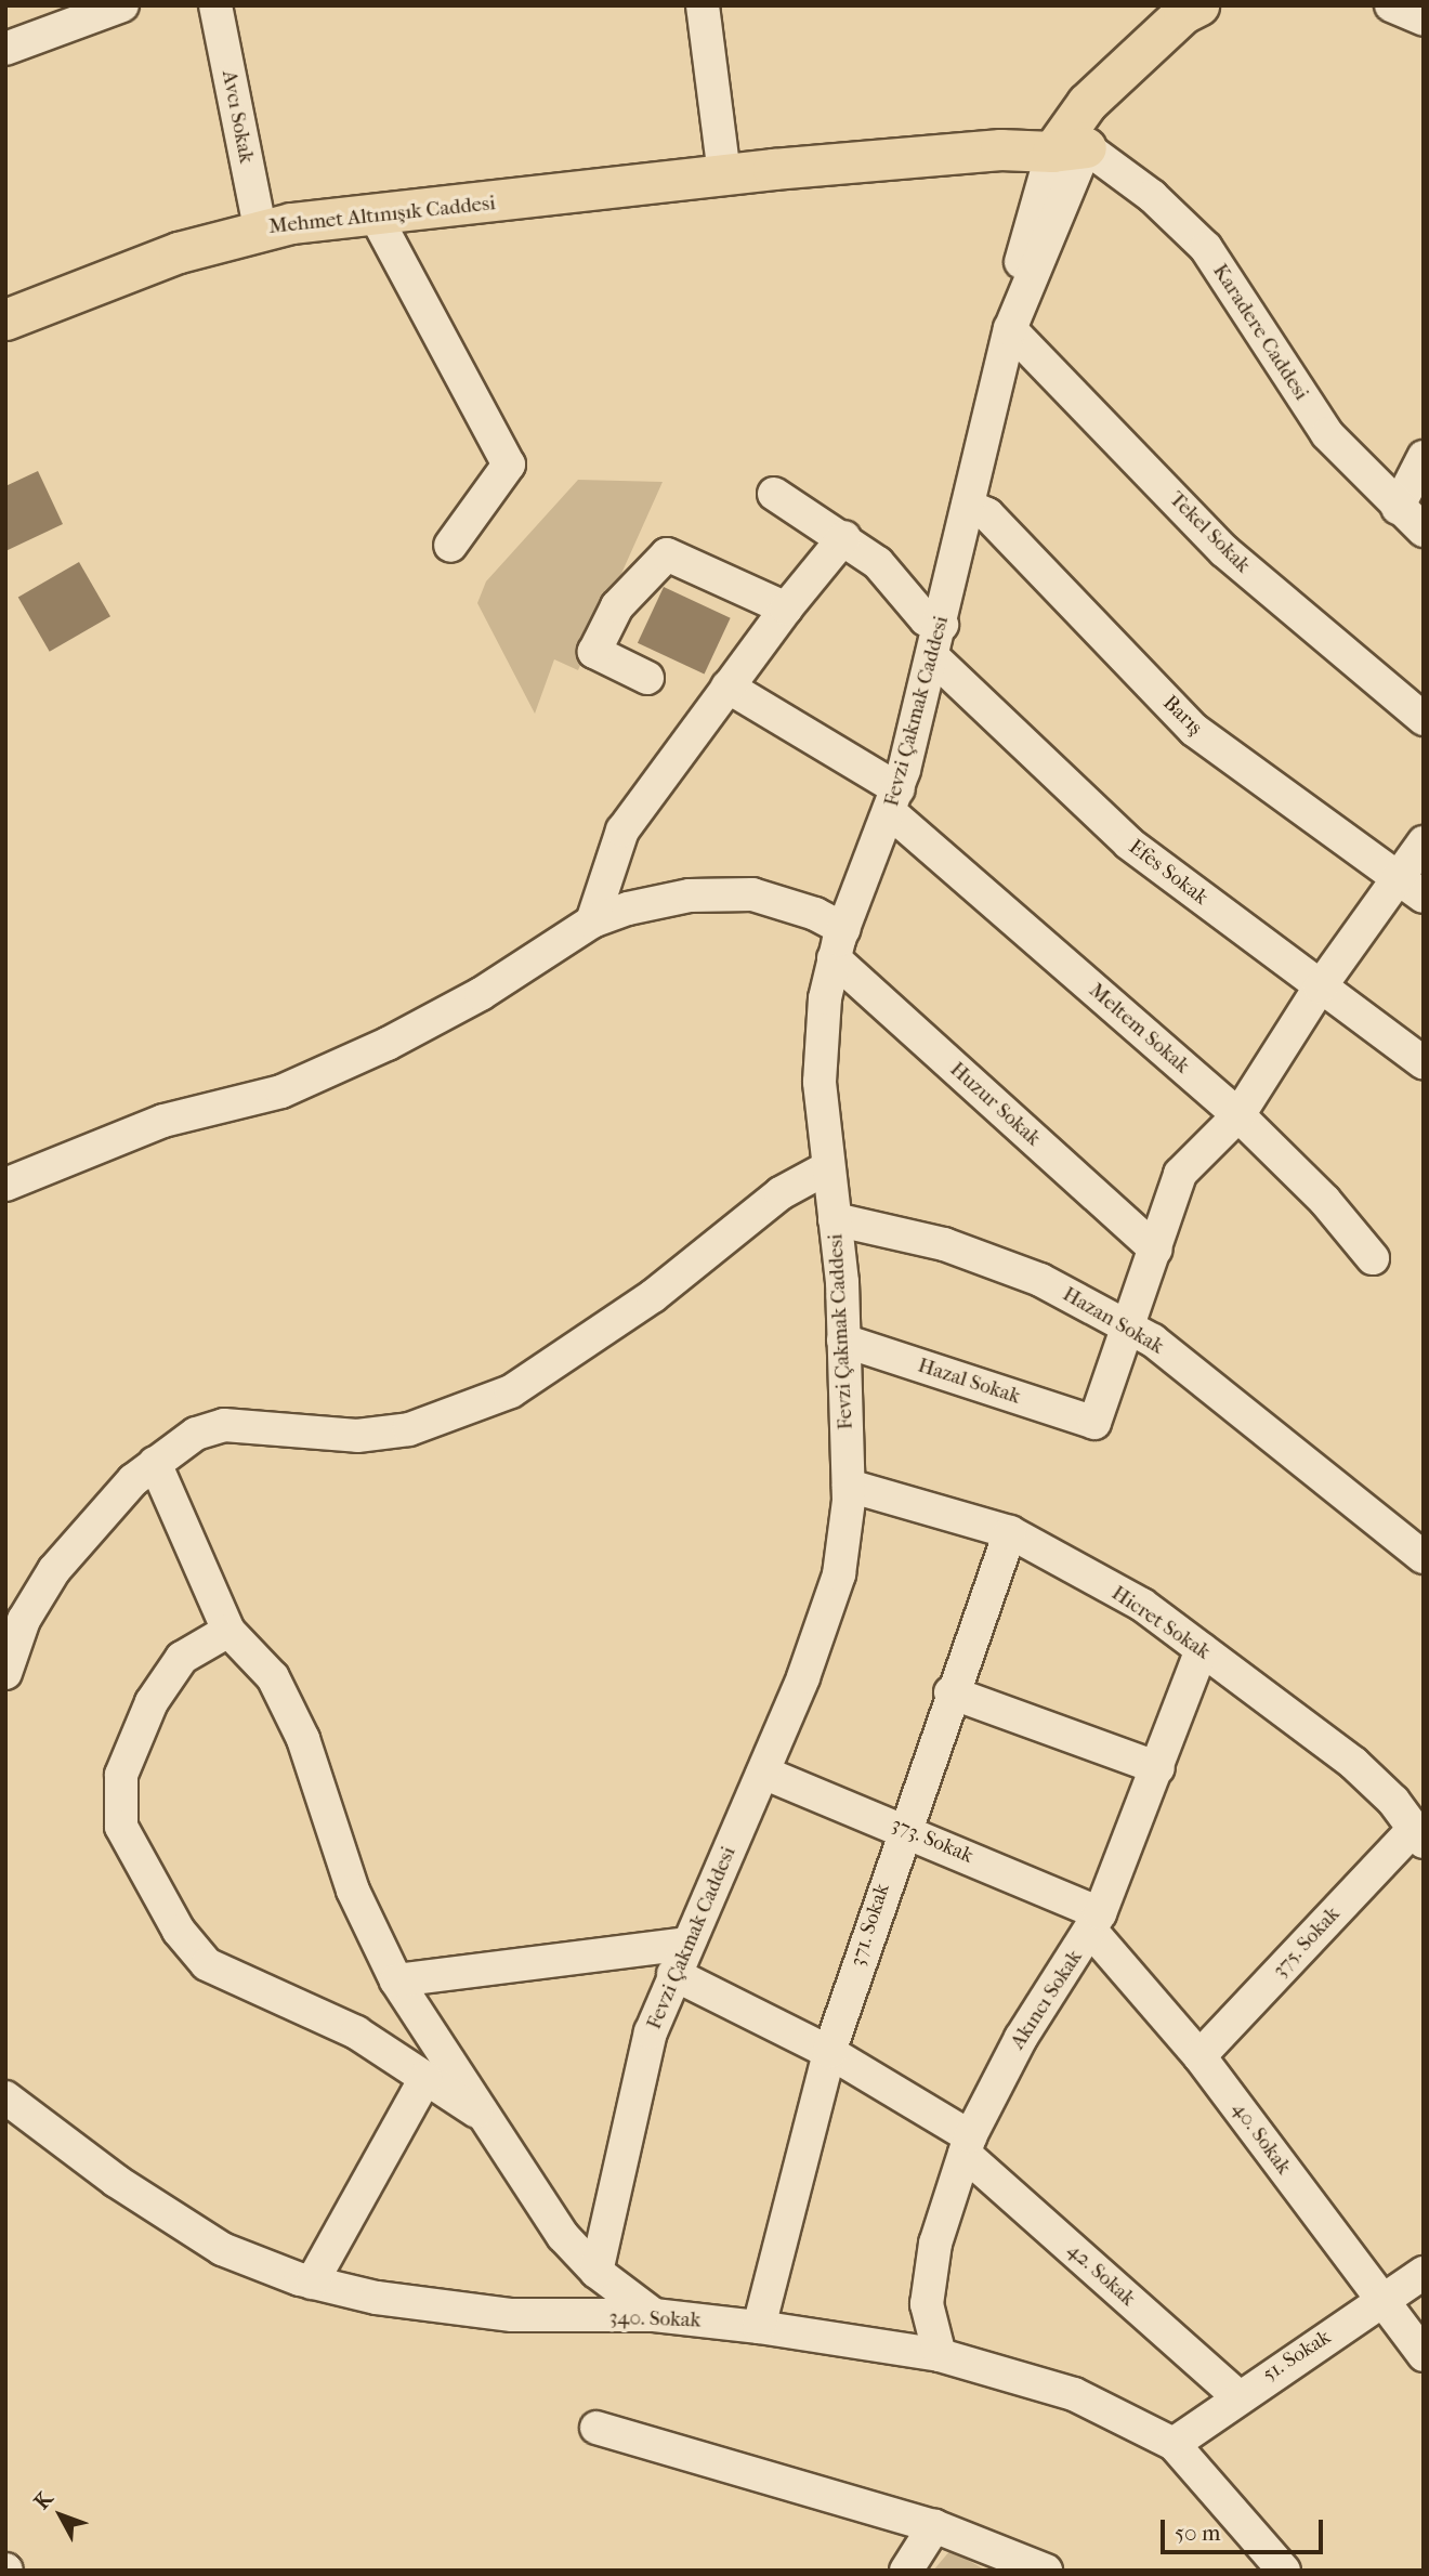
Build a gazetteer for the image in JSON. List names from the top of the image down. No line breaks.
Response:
{"streets":{"main road":["Mehmet Altınışık Caddesi","Fevzi Çakmak Caddesi"],"street":["Avcı Sokak","Karadere Caddesi","Tekel Sokak","Barış","Efes Sokak","Meltem Sokak","Huzur Sokak","Hazan Sokak","Hazal Sokak","Hicret Sokak","373. Sokak","371. Sokak","375. Sokak","Akıncı Sokak","40. Sokak","42. Sokak","340. Sokak","51. Sokak"]},"crossings":[["Avcı Sokak","Mehmet Altınışık Caddesi"],["Mehmet Altınışık Caddesi","Karadere Caddesi"],["Mehmet Altınışık Caddesi","Fevzi Çakmak Caddesi"],["Karadere Caddesi","Fevzi Çakmak Caddesi"],["Tekel Sokak","Fevzi Çakmak Caddesi"],["Fevzi Çakmak Caddesi","Barış"],["Fevzi Çakmak Caddesi","Efes Sokak"],["Fevzi Çakmak Caddesi","Meltem Sokak"],["Fevzi Çakmak Caddesi","Huzur Sokak"],["Fevzi Çakmak Caddesi","Hazan Sokak"],["Fevzi Çakmak Caddesi","Hazal Sokak"],["Fevzi Çakmak Caddesi","Hicret Sokak"],["Fevzi Çakmak Caddesi","373. Sokak"],["Fevzi Çakmak Caddesi","42. Sokak"],["Hazan Sokak","Hazal Sokak"],["Hicret Sokak","371. Sokak"],["Hicret Sokak","375. Sokak"],["Hicret Sokak","Akıncı Sokak"],["373. Sokak","371. Sokak"],["373. Sokak","Akıncı Sokak"],["373. Sokak","40. Sokak"],["371. Sokak","42. Sokak"],["371. Sokak","340. Sokak"],["375. Sokak","40. Sokak"],["Akıncı Sokak","40. Sokak"],["Akıncı Sokak","42. Sokak"],["Akıncı Sokak","340. Sokak"],["40. Sokak","51. Sokak"],["42. Sokak","51. Sokak"],["340. Sokak","51. Sokak"]],"scale_bar":"50 m","north":"top left"}
